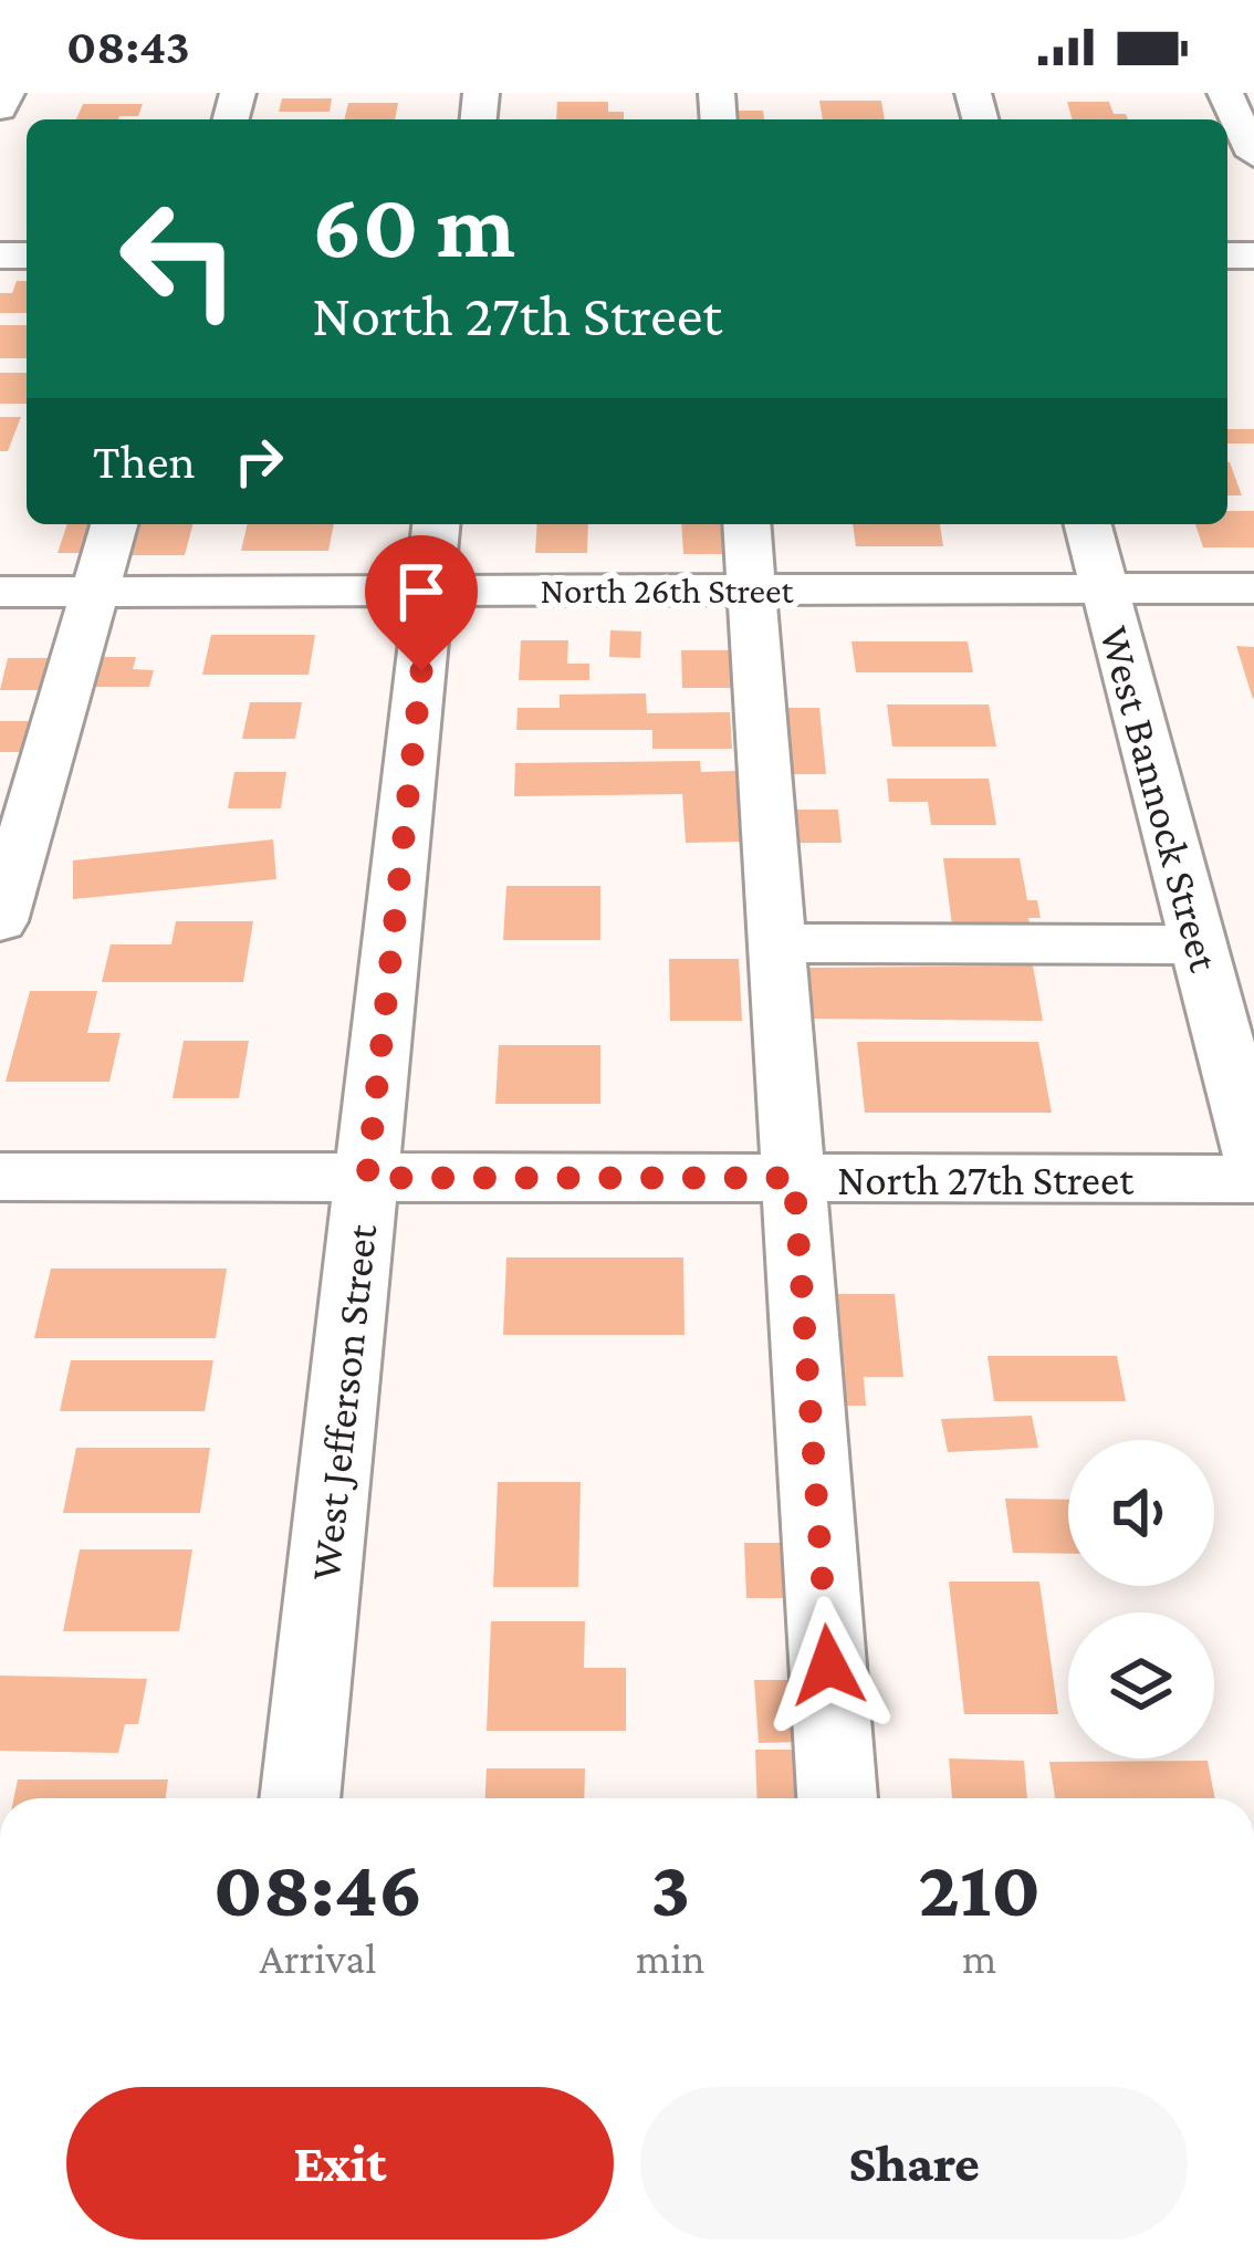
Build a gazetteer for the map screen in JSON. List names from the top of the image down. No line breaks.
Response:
{"streets":{"street":["North 26th Street","West Bannock Street","North 27th Street","West Jefferson Street"]},"crossings":[["North 26th Street","West Bannock Street"],["North 26th Street","West Jefferson Street"],["North 27th Street","West Jefferson Street"]],"page":{"status":"08:43","turn":["60 m","North 27th Street"],"then":"Then","eta":["08:46","Arrival","3","min","210","m"],"buttons":["Exit","Share"]}}
